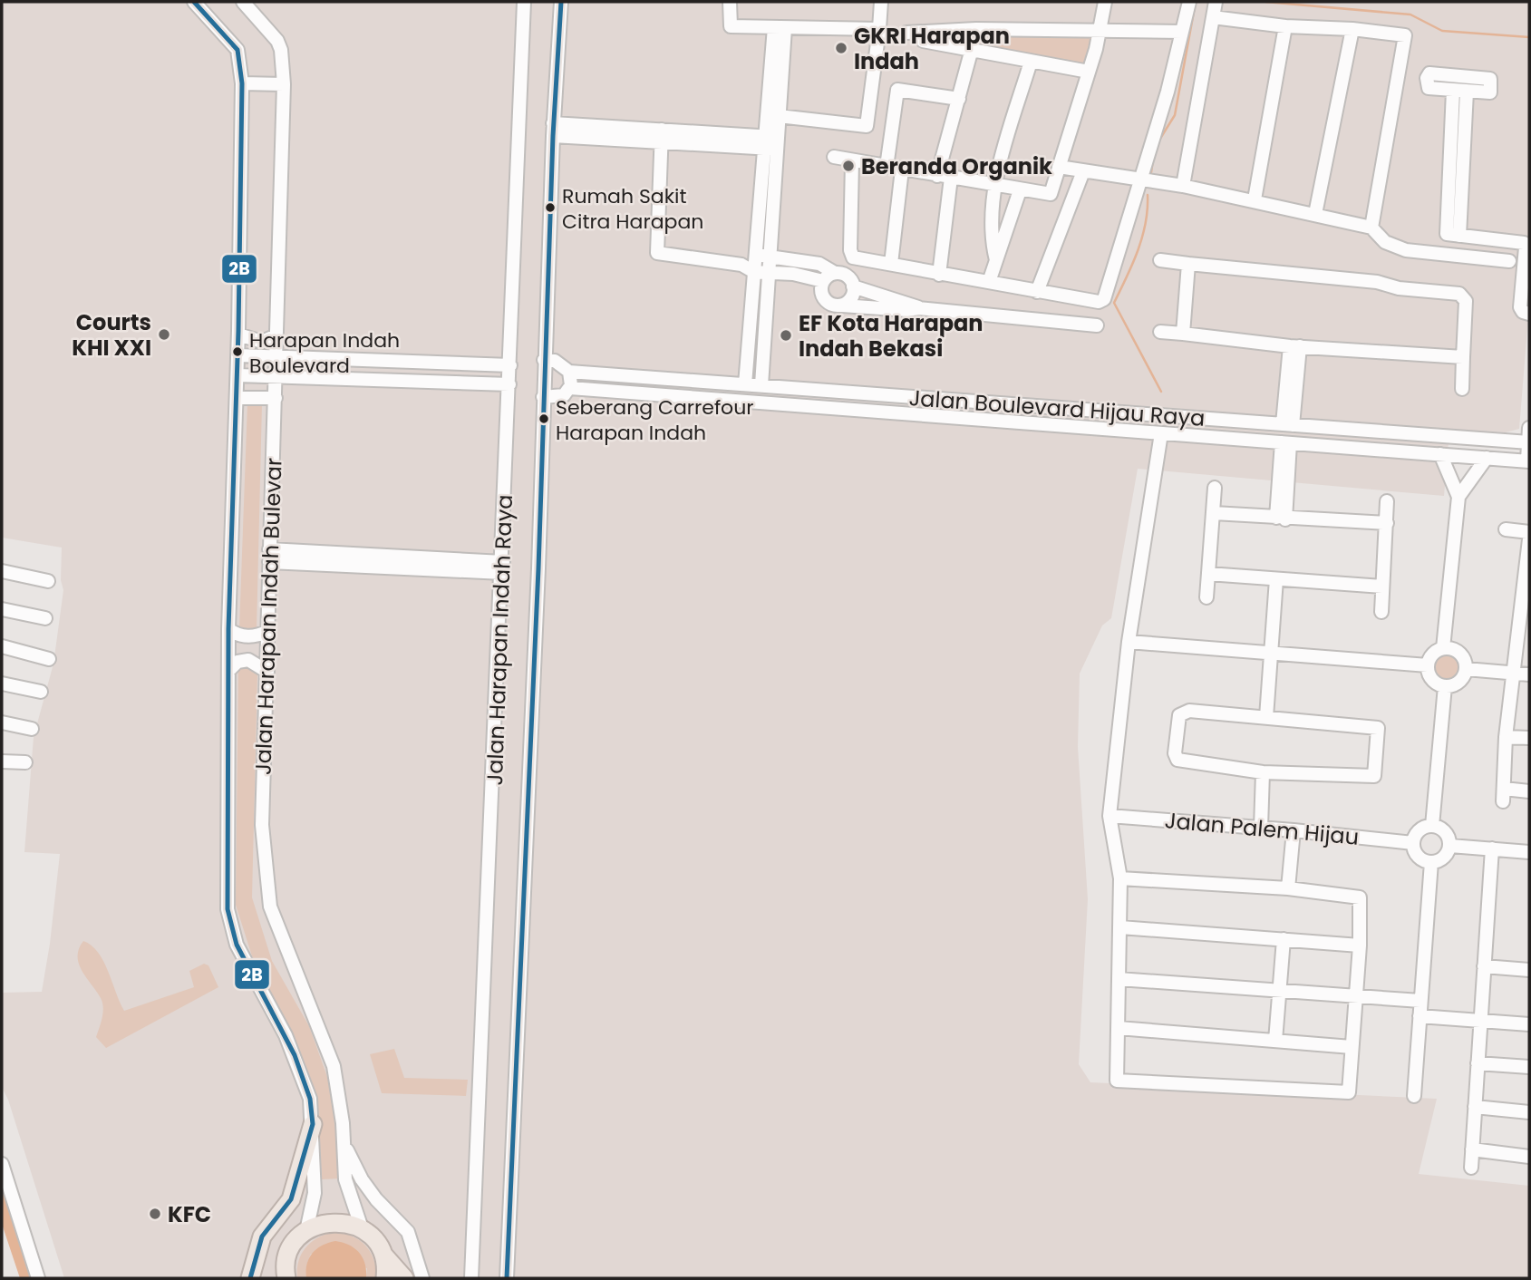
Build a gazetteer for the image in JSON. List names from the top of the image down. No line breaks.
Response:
{"streets":{"street":["Jalan Boulevard Hijau Raya","Jalan Harapan Indah Bulevar","Jalan Harapan Indah Raya","Jalan Palem Hijau"]},"places":["GKRI Harapan Indah","Beranda Organik","Rumah Sakit Citra Harapan","Courts KHI XXI","EF Kota Harapan Indah Bekasi","Harapan Indah Boulevard","Seberang Carrefour Harapan Indah","KFC"],"lines":["transit line 2B"]}
